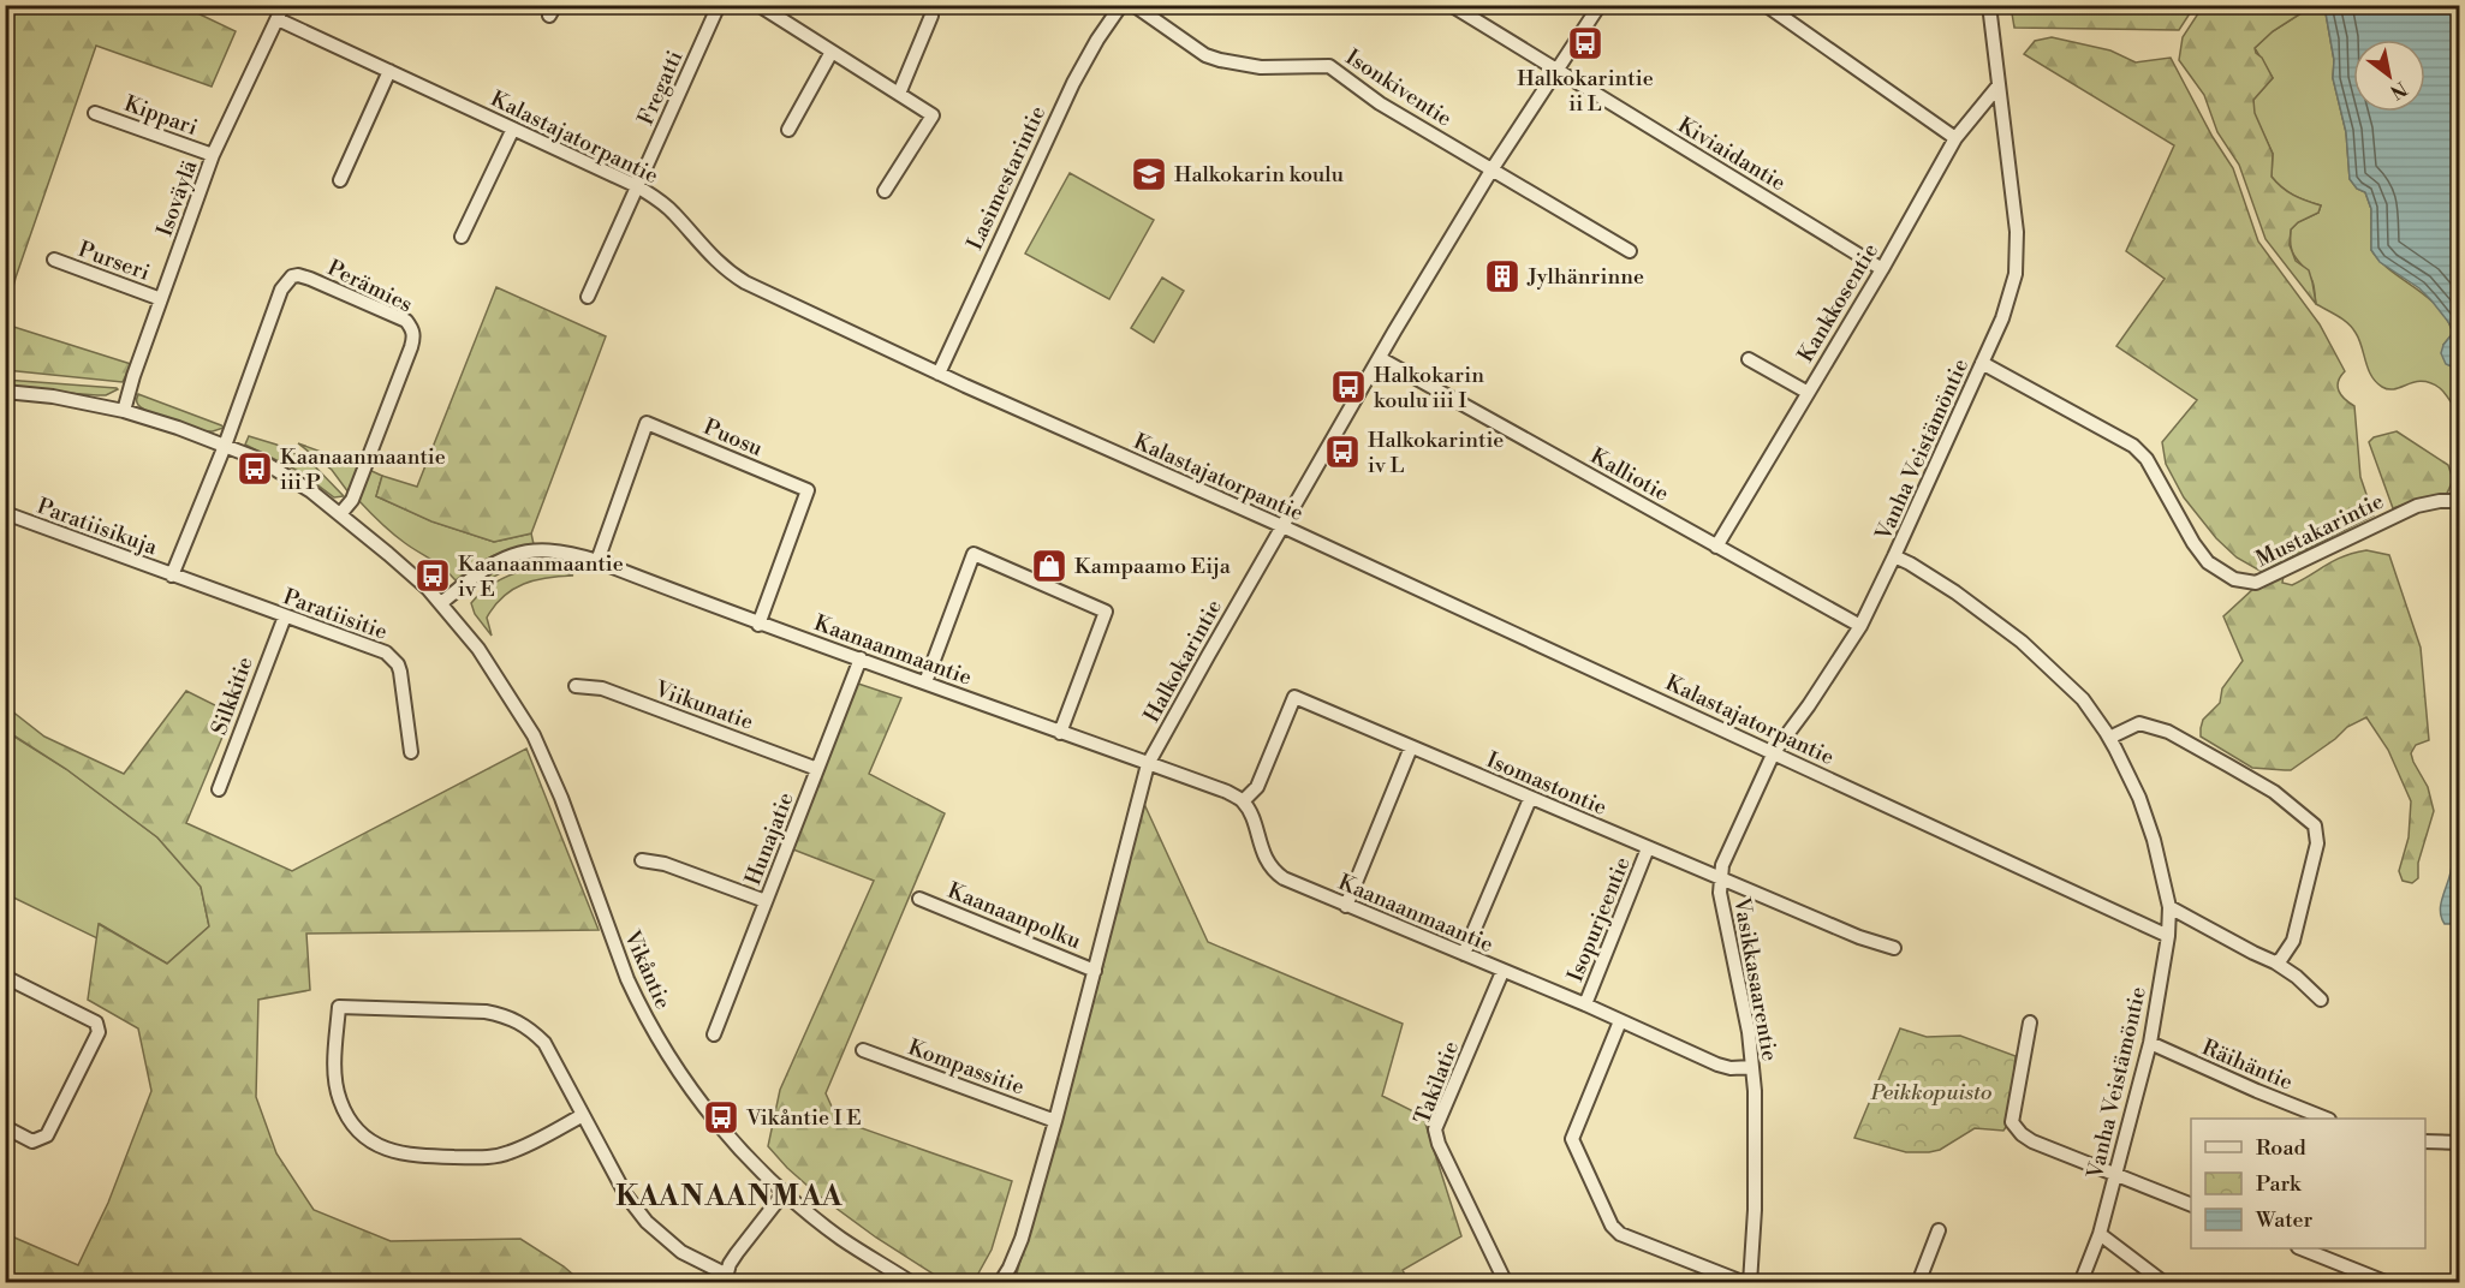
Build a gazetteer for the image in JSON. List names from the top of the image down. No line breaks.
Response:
{"streets":{"street":["Fregatti","Isonkiventie","Kippari","Kalastajatorpantie","Kiviaidantie","Lasimestarintie","Isoväylä","Purseri","Perämies","Kankkosentie","Puosu","Vanha Veistämöntie","Kalliotie","Paratiisikuja","Mustakarintie","Paratiisitie","Kaanaanmaantie","Halkokarintie","Silkkitie","Viikunatie","Isomastontie","Hunajatie","Kaanaanpolku","Isopurjeentie","Vikåntie","Vasikkasaarentie","Räihäntie","Kompassitie","Takilatie"]},"crossings":[["Fregatti","Kalastajatorpantie"],["Isonkiventie","Halkokarintie"],["Kippari","Isoväylä"],["Kalastajatorpantie","Lasimestarintie"],["Kalastajatorpantie","Isoväylä"],["Kalastajatorpantie","Vanha Veistämöntie"],["Kalastajatorpantie","Halkokarintie"],["Kalastajatorpantie","Vasikkasaarentie"],["Kiviaidantie","Kankkosentie"],["Kiviaidantie","Halkokarintie"],["Isoväylä","Purseri"],["Kankkosentie","Vanha Veistämöntie"],["Kankkosentie","Kalliotie"],["Puosu","Kaanaanmaantie"],["Vanha Veistämöntie","Mustakarintie"],["Vanha Veistämöntie","Vasikkasaarentie"],["Vanha Veistämöntie","Räihäntie"],["Kalliotie","Halkokarintie"],["Kalliotie","Vasikkasaarentie"],["Paratiisikuja","Paratiisitie"],["Paratiisitie","Silkkitie"],["Kaanaanmaantie","Halkokarintie"],["Kaanaanmaantie","Isomastontie"],["Kaanaanmaantie","Hunajatie"],["Kaanaanmaantie","Isopurjeentie"],["Kaanaanmaantie","Vikåntie"],["Kaanaanmaantie","Vasikkasaarentie"],["Kaanaanmaantie","Takilatie"],["Halkokarintie","Kaanaanpolku"],["Halkokarintie","Kompassitie"],["Viikunatie","Hunajatie"],["Isomastontie","Isopurjeentie"],["Isomastontie","Vasikkasaarentie"]],"districts":["KAANAANMAA"],"parks":["Peikkopuisto"],"places":{"bus stop":["Halkokarintie ii L","Halkokarin koulu iii I","Halkokarintie iv L","Kaanaanmaantie iii P","Kaanaanmaantie iv E","Vikåntie I E"],"school or university":["Halkokarin koulu"],"building":["Jylhänrinne"],"shop":["Kampaamo Eija"]},"legend":["Road","Park","Water"],"north":"bottom right"}
